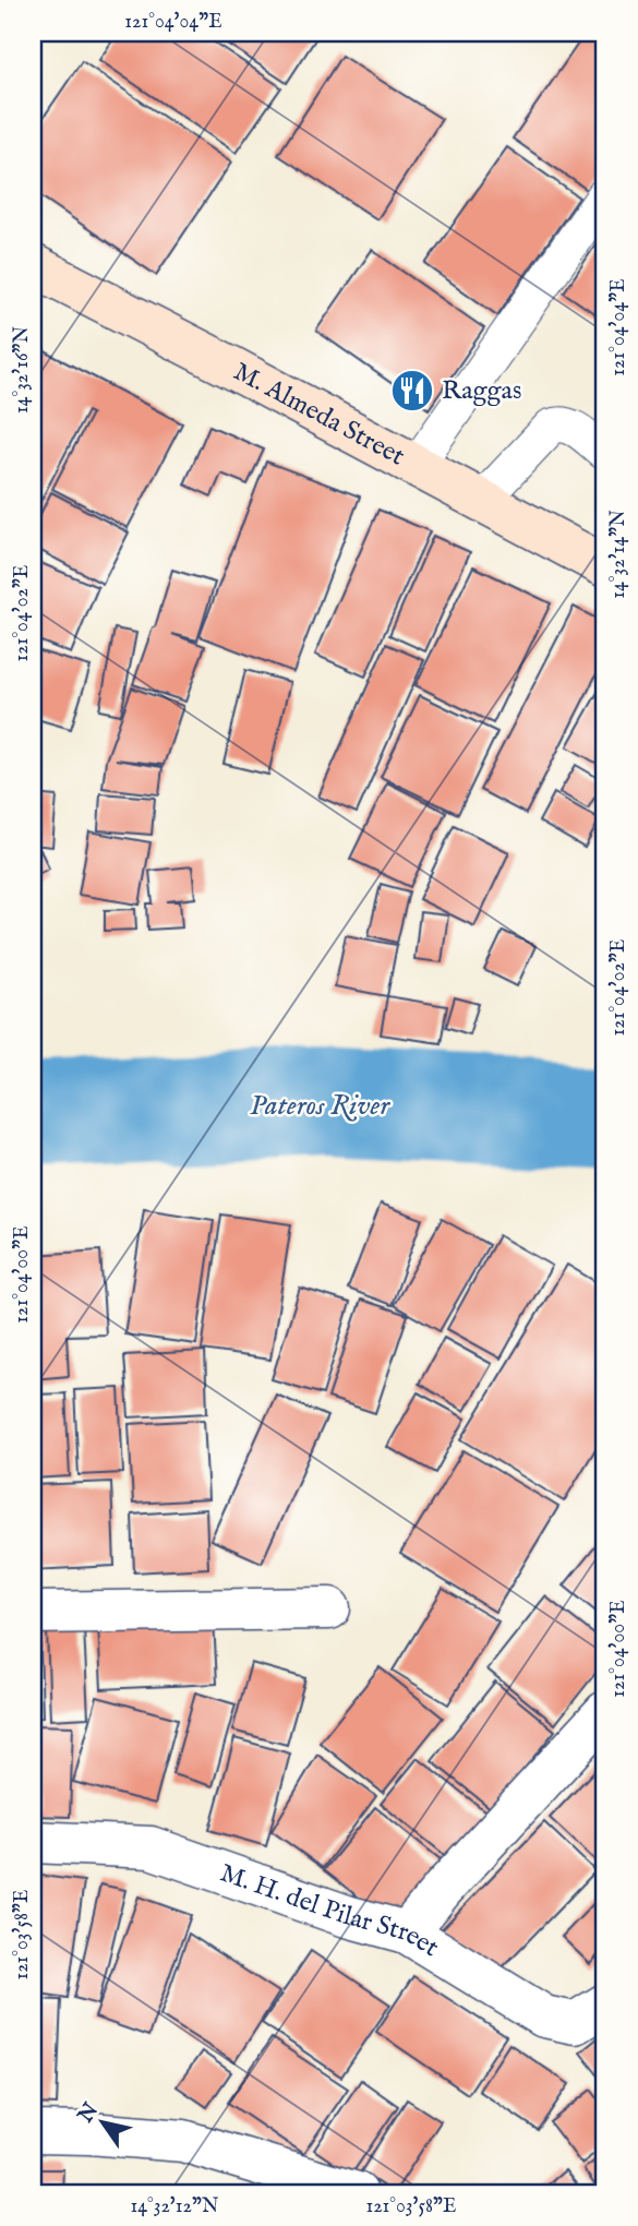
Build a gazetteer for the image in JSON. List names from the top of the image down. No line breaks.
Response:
{"streets":{"main road":["M. Almeda Street"],"street":["M. H. del Pilar Street"]},"water":["Pateros River"],"places":{"restaurant":["Raggas"]},"north":"top left","coordinates":["121°04'04\"E","14°32'16\"N","14°32'14\"N","121°04'02\"E","121°04'00\"E","121°03'58\"E","14°32'12\"N"]}
